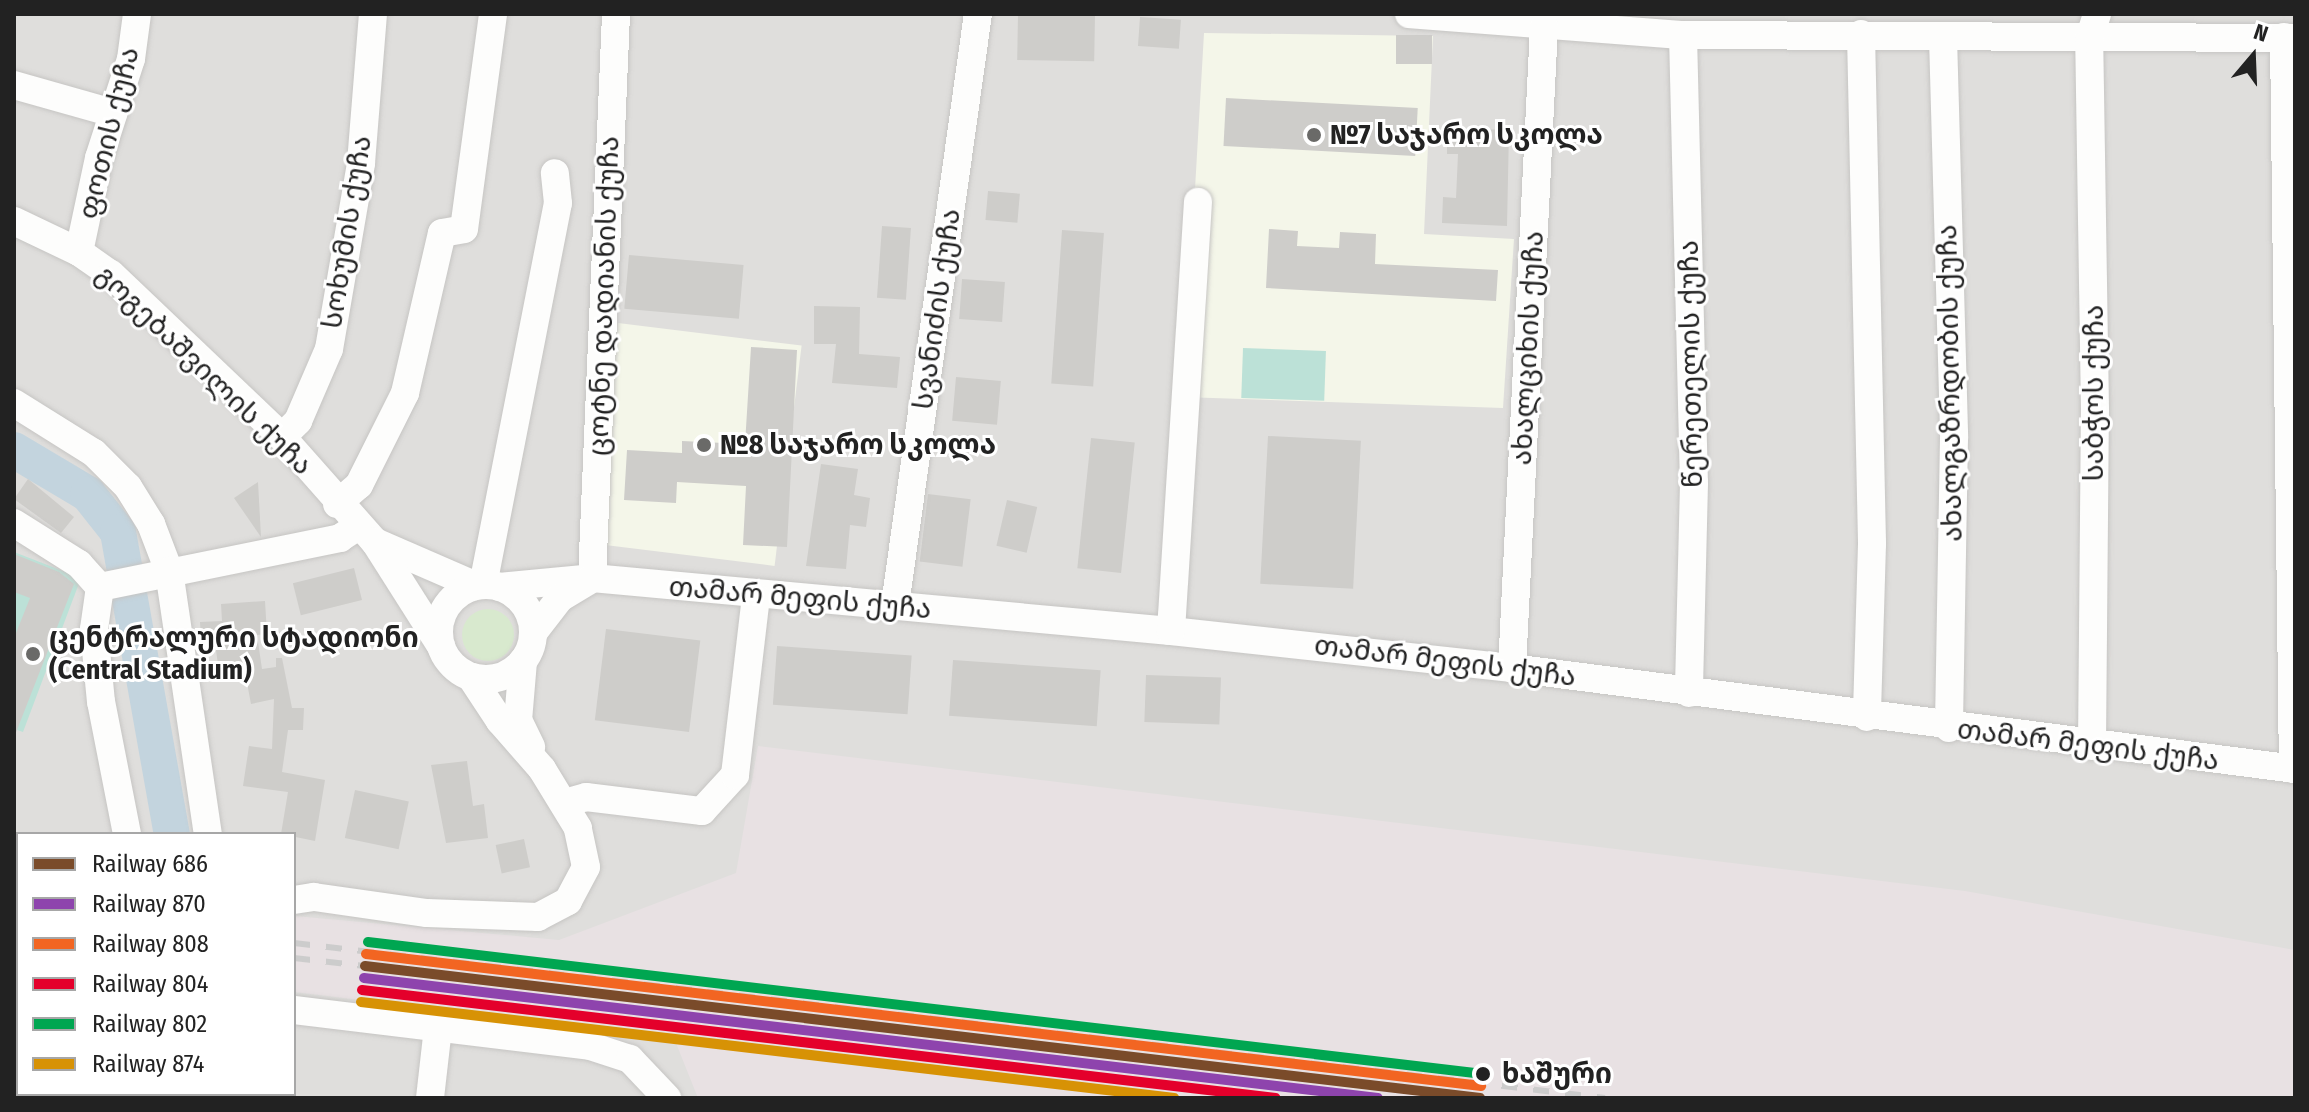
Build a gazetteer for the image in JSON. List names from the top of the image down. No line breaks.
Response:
{"streets":{"street":["ფოთის ქუჩა","სოხუმის ქუჩა","ცოტნე დადიანის ქუჩა","სვანიძის ქუჩა","ახალციხის ქუჩა","წერეთელის ქუჩა","გოგებაშვილის ქუჩა","ახალგაზრდობის ქუჩა","საბჭოს ქუჩა","თამარ მეფის ქუჩა"]},"crossings":[["ფოთის ქუჩა","გოგებაშვილის ქუჩა"],["სოხუმის ქუჩა","გოგებაშვილის ქუჩა"],["ცოტნე დადიანის ქუჩა","თამარ მეფის ქუჩა"],["სვანიძის ქუჩა","თამარ მეფის ქუჩა"],["ახალციხის ქუჩა","თამარ მეფის ქუჩა"],["წერეთელის ქუჩა","თამარ მეფის ქუჩა"],["გოგებაშვილის ქუჩა","თამარ მეფის ქუჩა"],["ახალგაზრდობის ქუჩა","თამარ მეფის ქუჩა"],["საბჭოს ქუჩა","თამარ მეფის ქუჩა"]],"places":["№7 საჯარო სკოლა","№8 საჯარო სკოლა","ცენტრალური სტადიონი (Central Stadium)","ხაშური"],"lines":["rail line 802","rail line 808","rail line 686","rail line 870","rail line 804","rail line 874"],"legend":["Railway 686","Railway 870","Railway 808","Railway 804","Railway 802","Railway 874"],"north":"top"}
